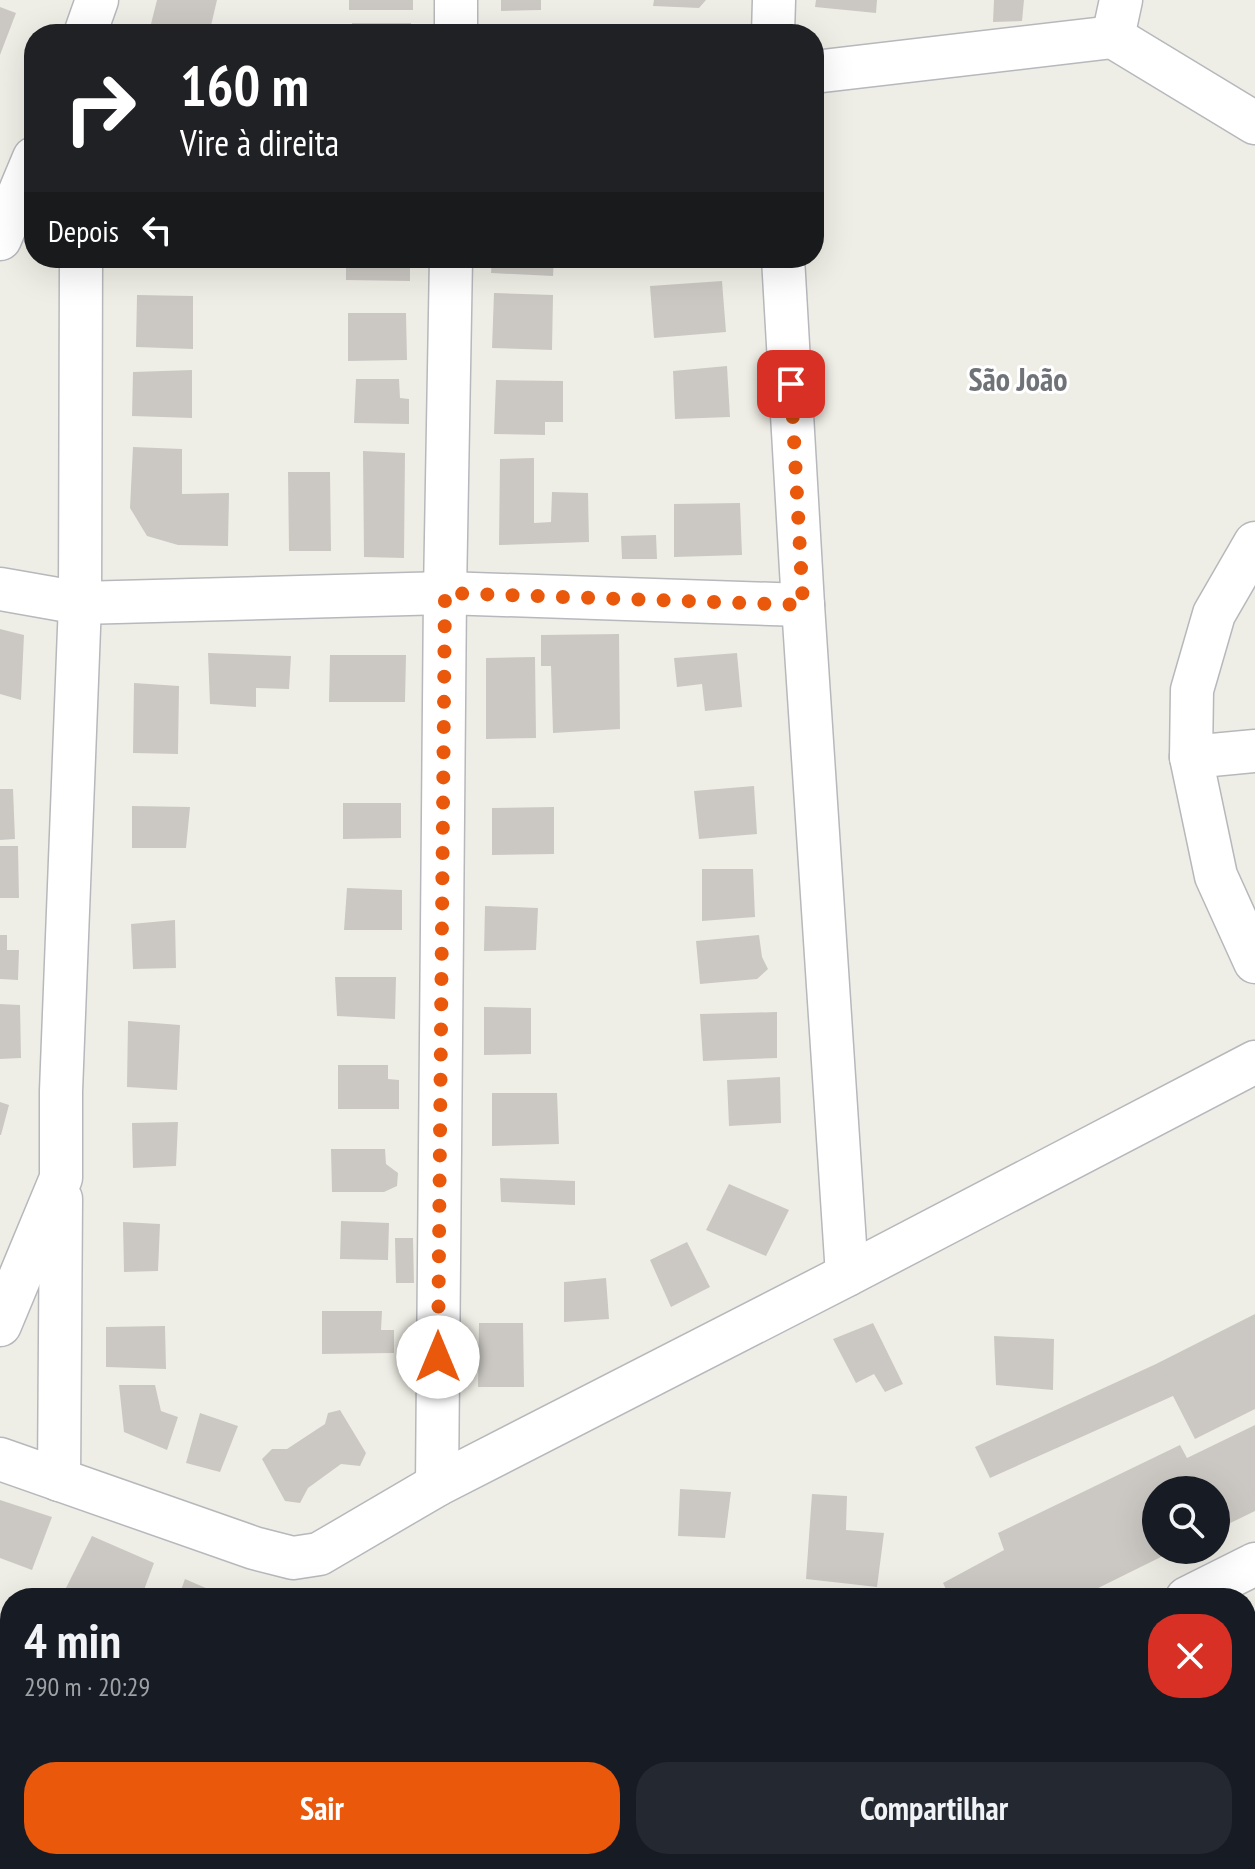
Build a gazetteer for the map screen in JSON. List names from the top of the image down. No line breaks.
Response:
{"districts":["São João"],"page":{"turn":["160 m","Vire à direita"],"then":"Depois","heading":["4 min","290 m · 20:29"],"buttons":["Sair","Compartilhar"]}}
